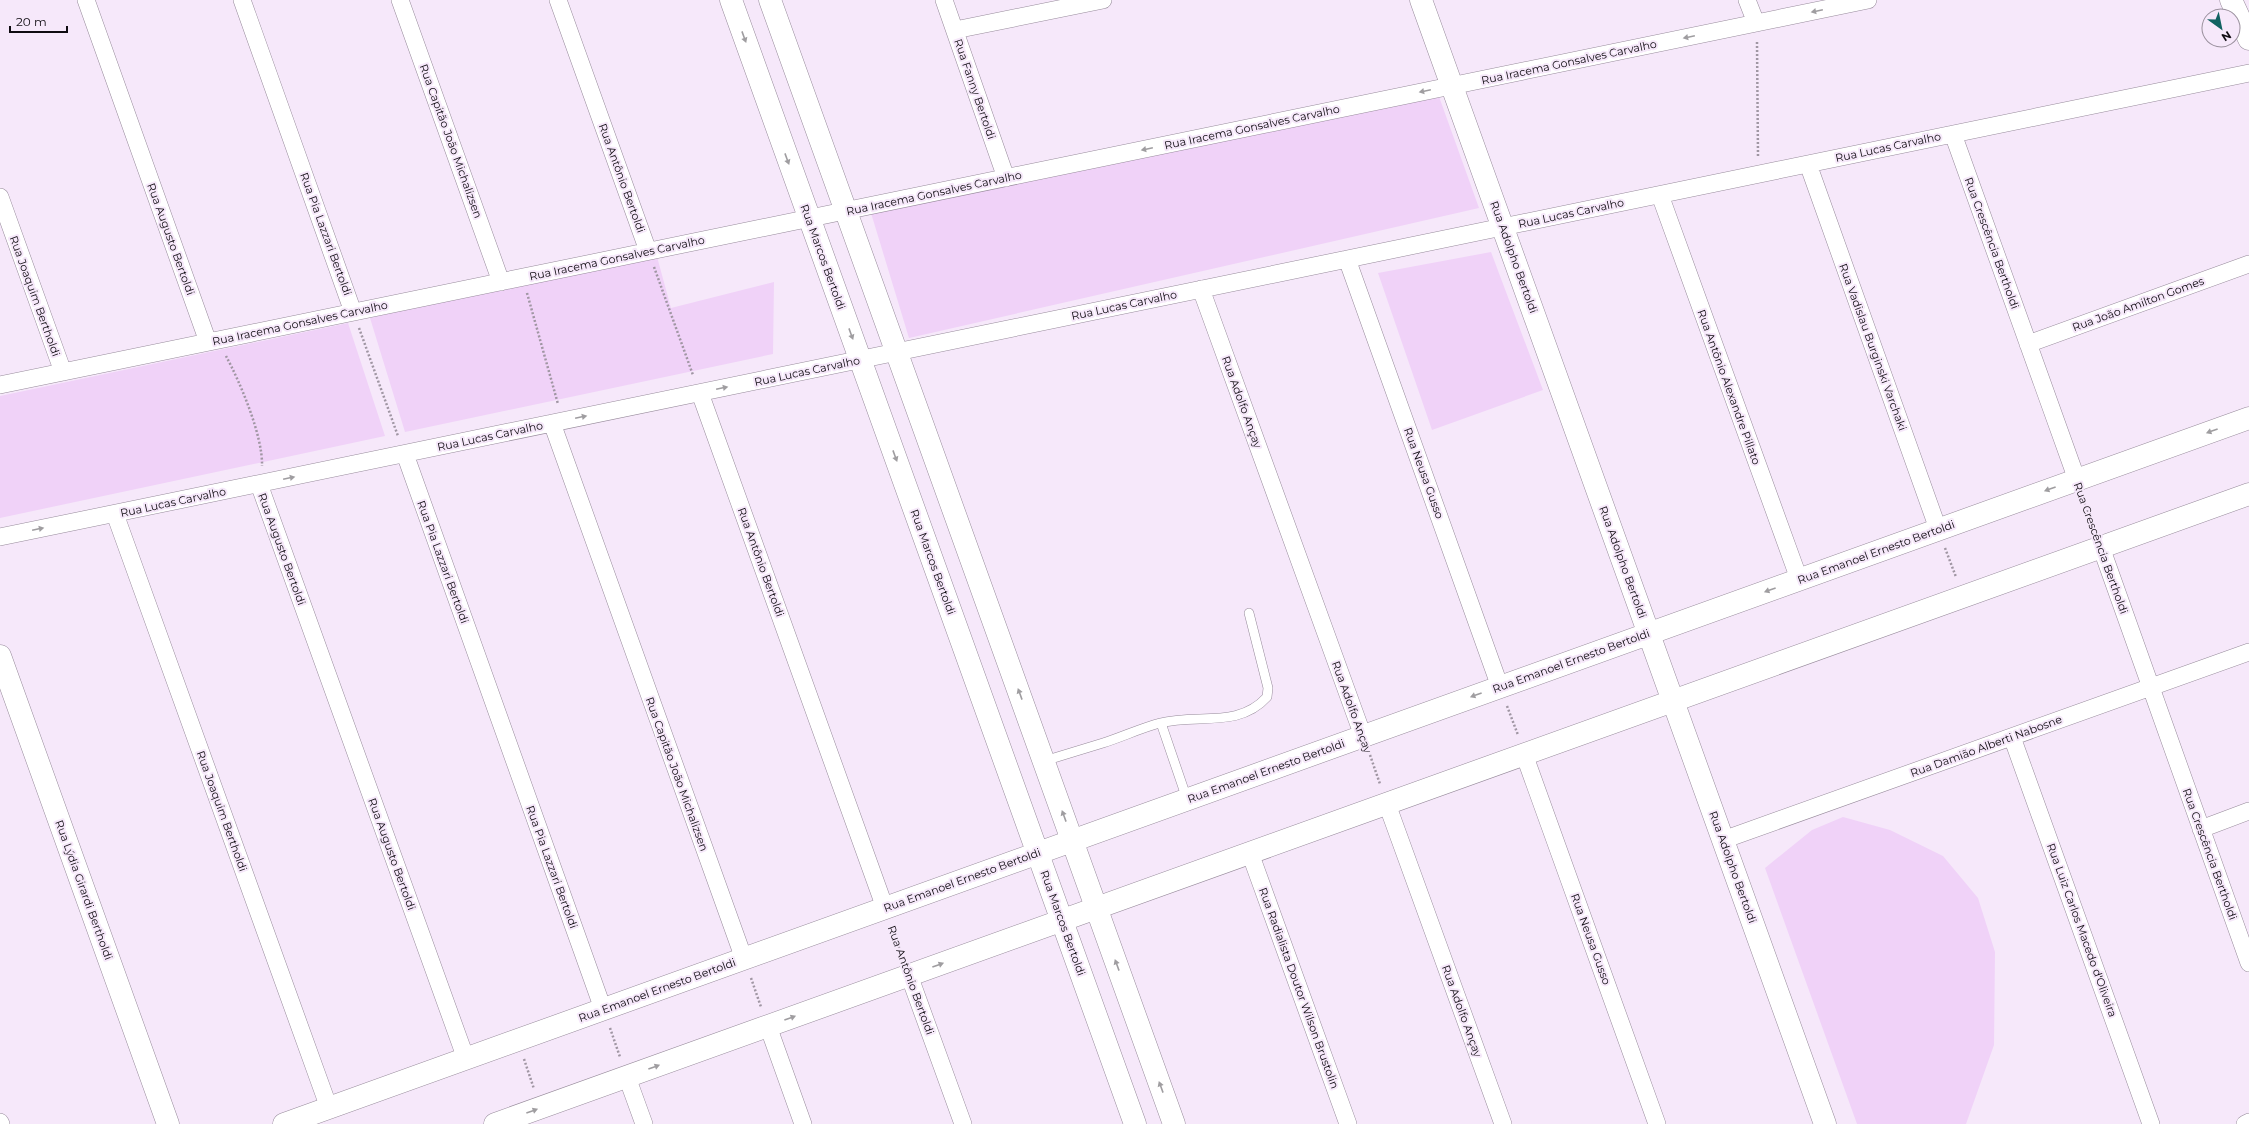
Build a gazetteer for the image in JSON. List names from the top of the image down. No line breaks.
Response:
{"streets":{"street":["Rua Iracema Gonsalves Carvalho","Rua Fanny Bertoldi","Rua Capitão João Michalizsen","Rua Lucas Carvalho","Rua Antônio Bertoldi","Rua Pia Lazzari Bertoldi","Rua Augusto Bertoldi","Rua Crescência Bertholdi","Rua Marcos Bertoldi","Rua Adolpho Bertoldi","Rua Joaquim Bertholdi","Rua João Amilton Gomes","Rua Vadislau Burginski Varchaki","Rua Antônio Alexandre Pillato","Rua Adolfo Ançay","Rua Neusa Gusso","Rua Emanoel Ernesto Bertoldi","Rua Damião Alberti Nabosne","Rua Lýdia Girardi Bertholdi","Rua Luiz Carlos Macedo d'Oliveira","Rua Radialista Doutor Wilson Brustolin"]},"crossings":[["Rua Iracema Gonsalves Carvalho","Rua Fanny Bertoldi"],["Rua Iracema Gonsalves Carvalho","Rua Capitão João Michalizsen"],["Rua Iracema Gonsalves Carvalho","Rua Antônio Bertoldi"],["Rua Iracema Gonsalves Carvalho","Rua Pia Lazzari Bertoldi"],["Rua Iracema Gonsalves Carvalho","Rua Augusto Bertoldi"],["Rua Iracema Gonsalves Carvalho","Rua Marcos Bertoldi"],["Rua Iracema Gonsalves Carvalho","Rua Adolpho Bertoldi"],["Rua Iracema Gonsalves Carvalho","Rua Joaquim Bertholdi"],["Rua Capitão João Michalizsen","Rua Lucas Carvalho"],["Rua Capitão João Michalizsen","Rua Emanoel Ernesto Bertoldi"],["Rua Lucas Carvalho","Rua Antônio Bertoldi"],["Rua Lucas Carvalho","Rua Pia Lazzari Bertoldi"],["Rua Lucas Carvalho","Rua Augusto Bertoldi"],["Rua Lucas Carvalho","Rua Crescência Bertholdi"],["Rua Lucas Carvalho","Rua Marcos Bertoldi"],["Rua Lucas Carvalho","Rua Adolpho Bertoldi"],["Rua Lucas Carvalho","Rua Joaquim Bertholdi"],["Rua Lucas Carvalho","Rua Vadislau Burginski Varchaki"],["Rua Lucas Carvalho","Rua Antônio Alexandre Pillato"],["Rua Lucas Carvalho","Rua Adolfo Ançay"],["Rua Lucas Carvalho","Rua Neusa Gusso"],["Rua Antônio Bertoldi","Rua Emanoel Ernesto Bertoldi"],["Rua Pia Lazzari Bertoldi","Rua Emanoel Ernesto Bertoldi"],["Rua Augusto Bertoldi","Rua Emanoel Ernesto Bertoldi"],["Rua Crescência Bertholdi","Rua João Amilton Gomes"],["Rua Crescência Bertholdi","Rua Emanoel Ernesto Bertoldi"],["Rua Crescência Bertholdi","Rua Damião Alberti Nabosne"],["Rua Marcos Bertoldi","Rua Emanoel Ernesto Bertoldi"],["Rua Adolpho Bertoldi","Rua Emanoel Ernesto Bertoldi"],["Rua Adolpho Bertoldi","Rua Damião Alberti Nabosne"],["Rua Joaquim Bertholdi","Rua Emanoel Ernesto Bertoldi"],["Rua Vadislau Burginski Varchaki","Rua Emanoel Ernesto Bertoldi"],["Rua Antônio Alexandre Pillato","Rua Emanoel Ernesto Bertoldi"],["Rua Adolfo Ançay","Rua Emanoel Ernesto Bertoldi"],["Rua Neusa Gusso","Rua Emanoel Ernesto Bertoldi"],["Rua Damião Alberti Nabosne","Rua Luiz Carlos Macedo d'Oliveira"]],"one_way":["Rua Iracema Gonsalves Carvalho"],"scale_bar":"20 m","north":"bottom right"}
